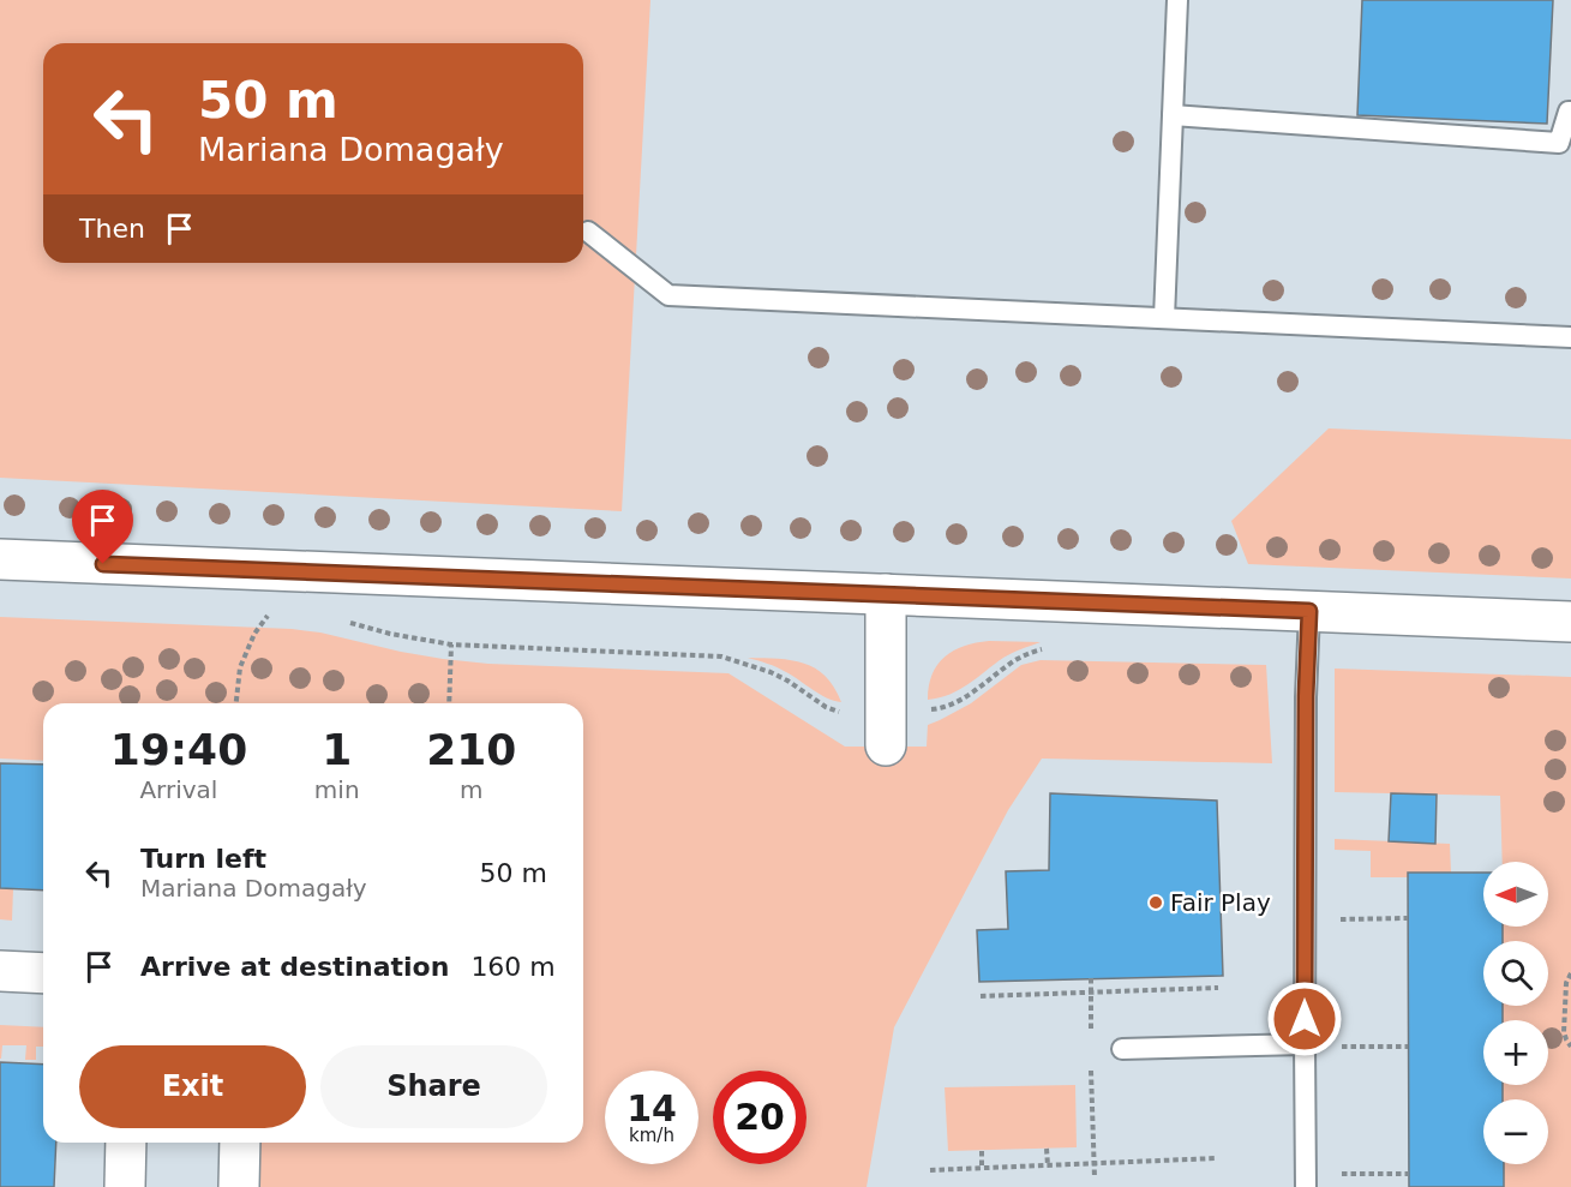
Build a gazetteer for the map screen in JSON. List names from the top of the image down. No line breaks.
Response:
{"places":["Fair Play"],"north":"left","page":{"turn":["50 m","Mariana Domagały"],"then":"Then","eta":["19:40","Arrival","1","min","210","m"],"list":[{"name":"Turn left","note":"Mariana Domagały","value":"50 m"},{"name":"Arrive at destination","value":"160 m"}],"map_buttons":["+","−"],"buttons":["Exit","Share"],"speed":"14 km/h","limit":"20"}}
